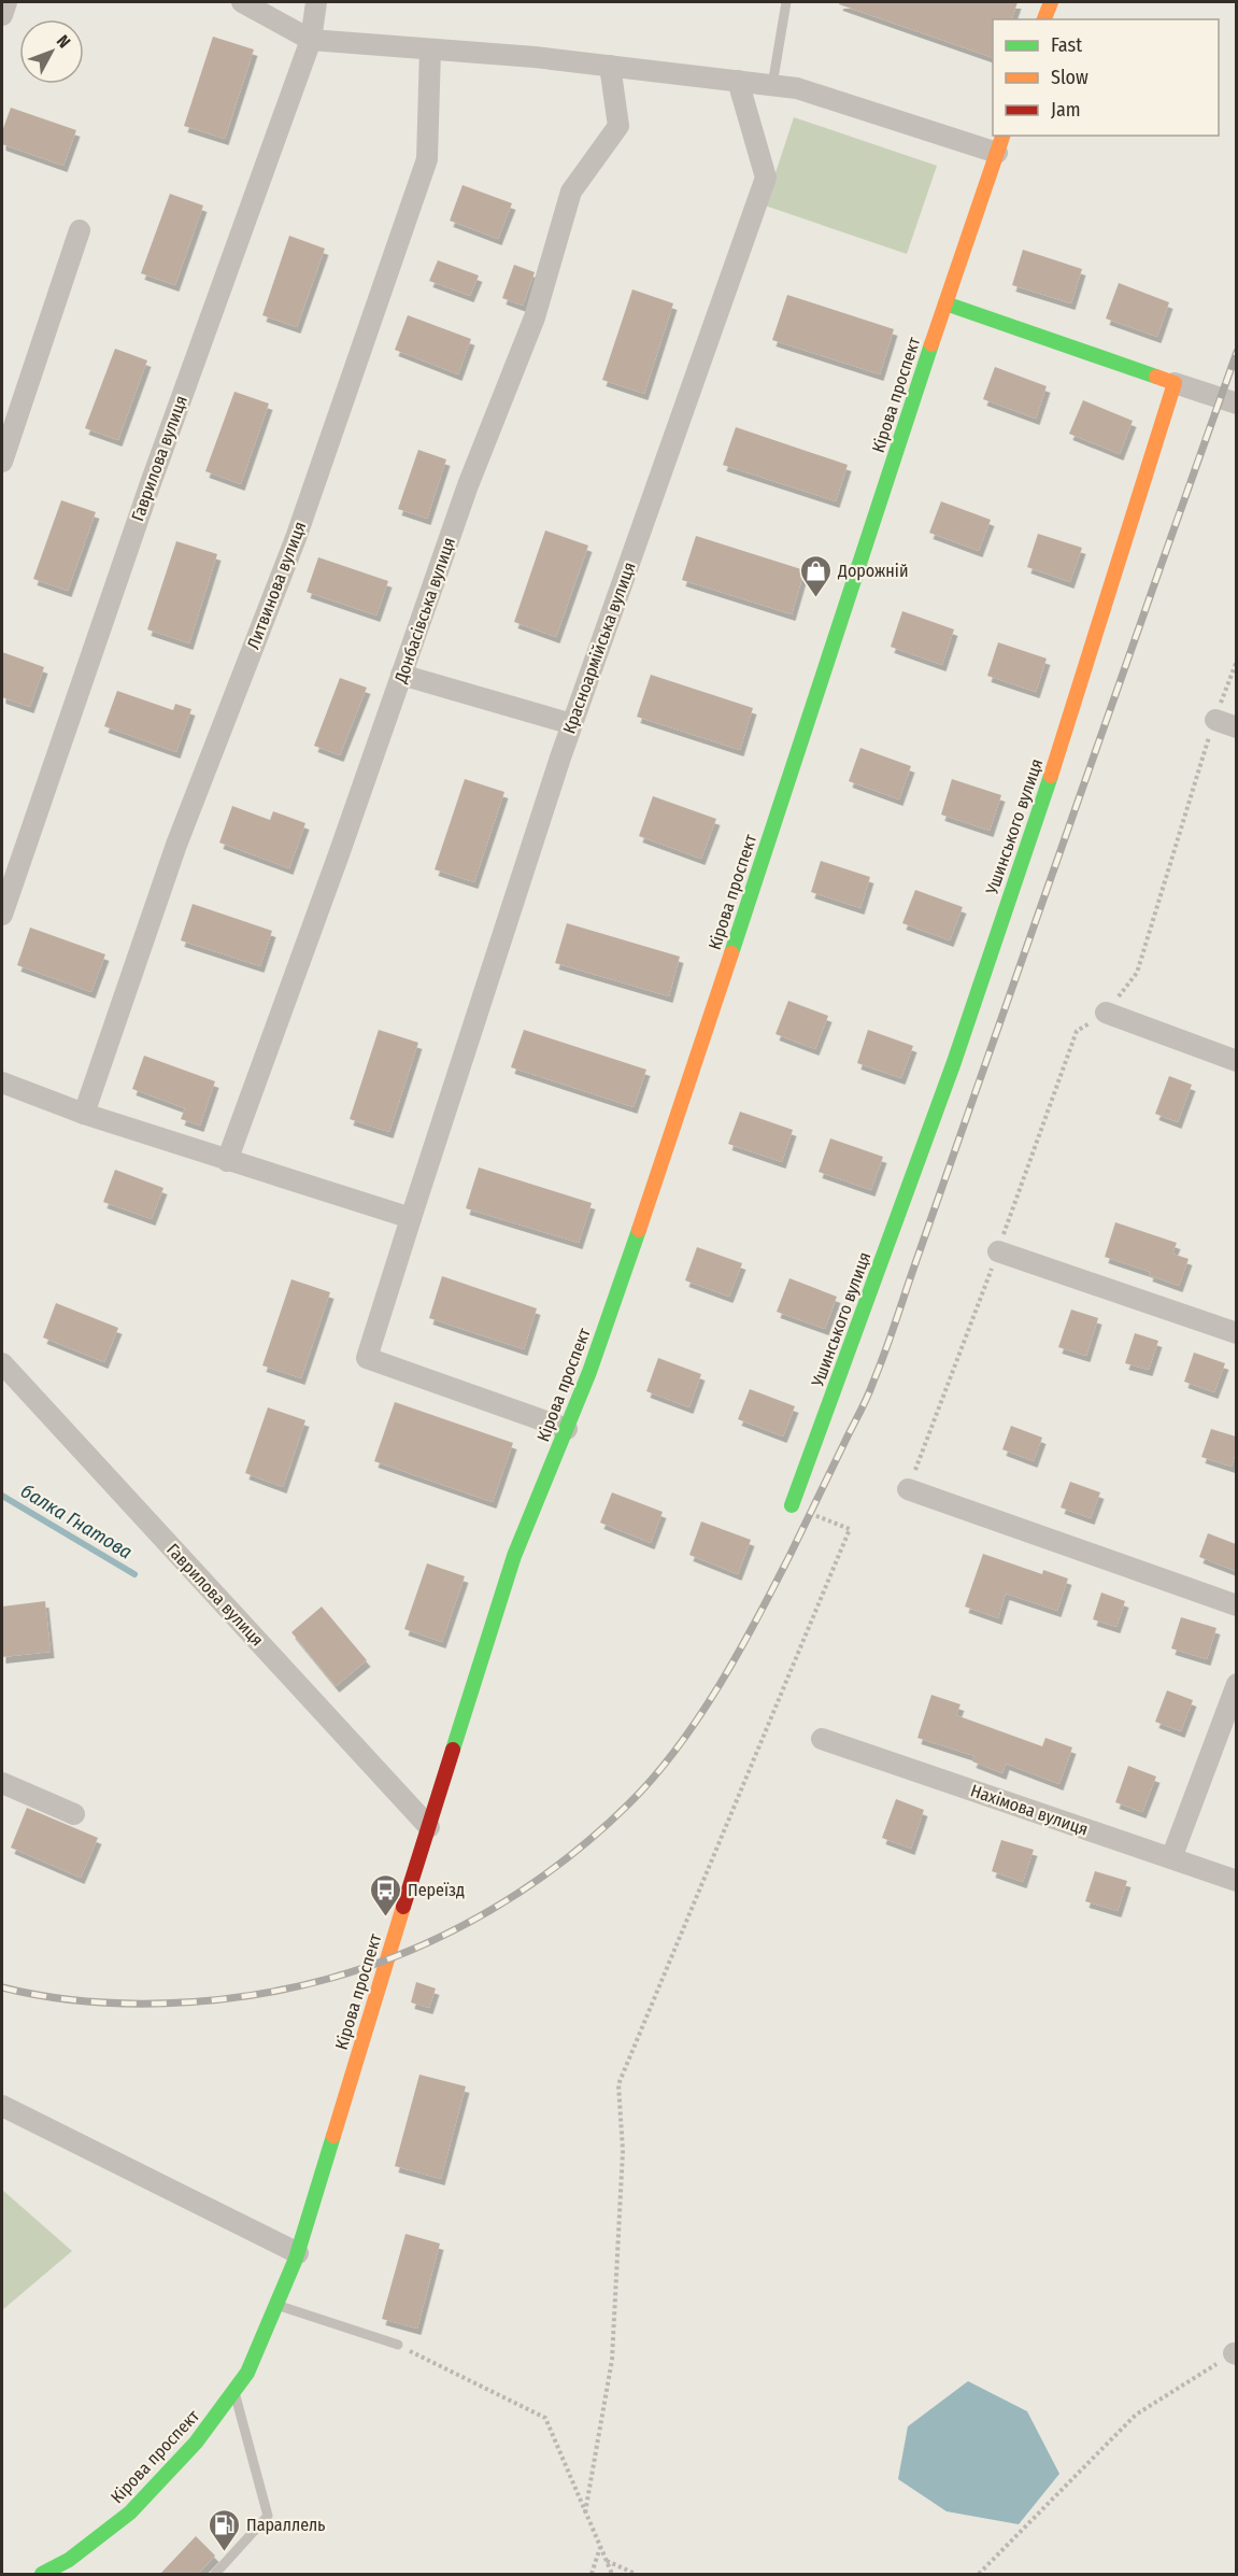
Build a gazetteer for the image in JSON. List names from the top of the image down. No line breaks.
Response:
{"streets":{"street":["Кірова проспект","Гаврилова вулиця","Литвинова вулиця","Донбасівська вулиця","Красноармійська вулиця","Ушинського вулиця","Нахімова вулиця"]},"crossings":[["Кірова проспект","Гаврилова вулиця"],["Кірова проспект","Красноармійська вулиця"]],"water":["балка Гнатова"],"places":{"shop":["Дорожній"],"bus stop":["Переїзд"],"fuel station":["Параллель"]},"legend":["Fast","Slow","Jam"],"north":"top right"}
